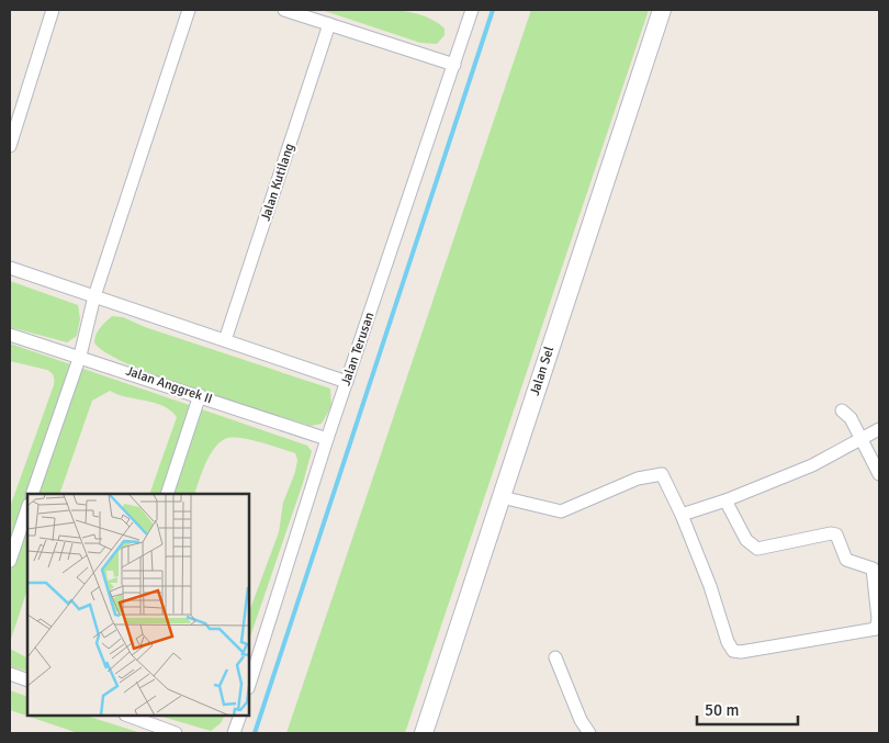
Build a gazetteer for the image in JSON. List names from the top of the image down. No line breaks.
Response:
{"streets":{"street":["Jalan Kutilang","Jalan Terusan","Jalan Sel","Jalan Anggrek II"]},"crossings":[["Jalan Terusan","Jalan Anggrek II"]],"scale_bar":"50 m"}
